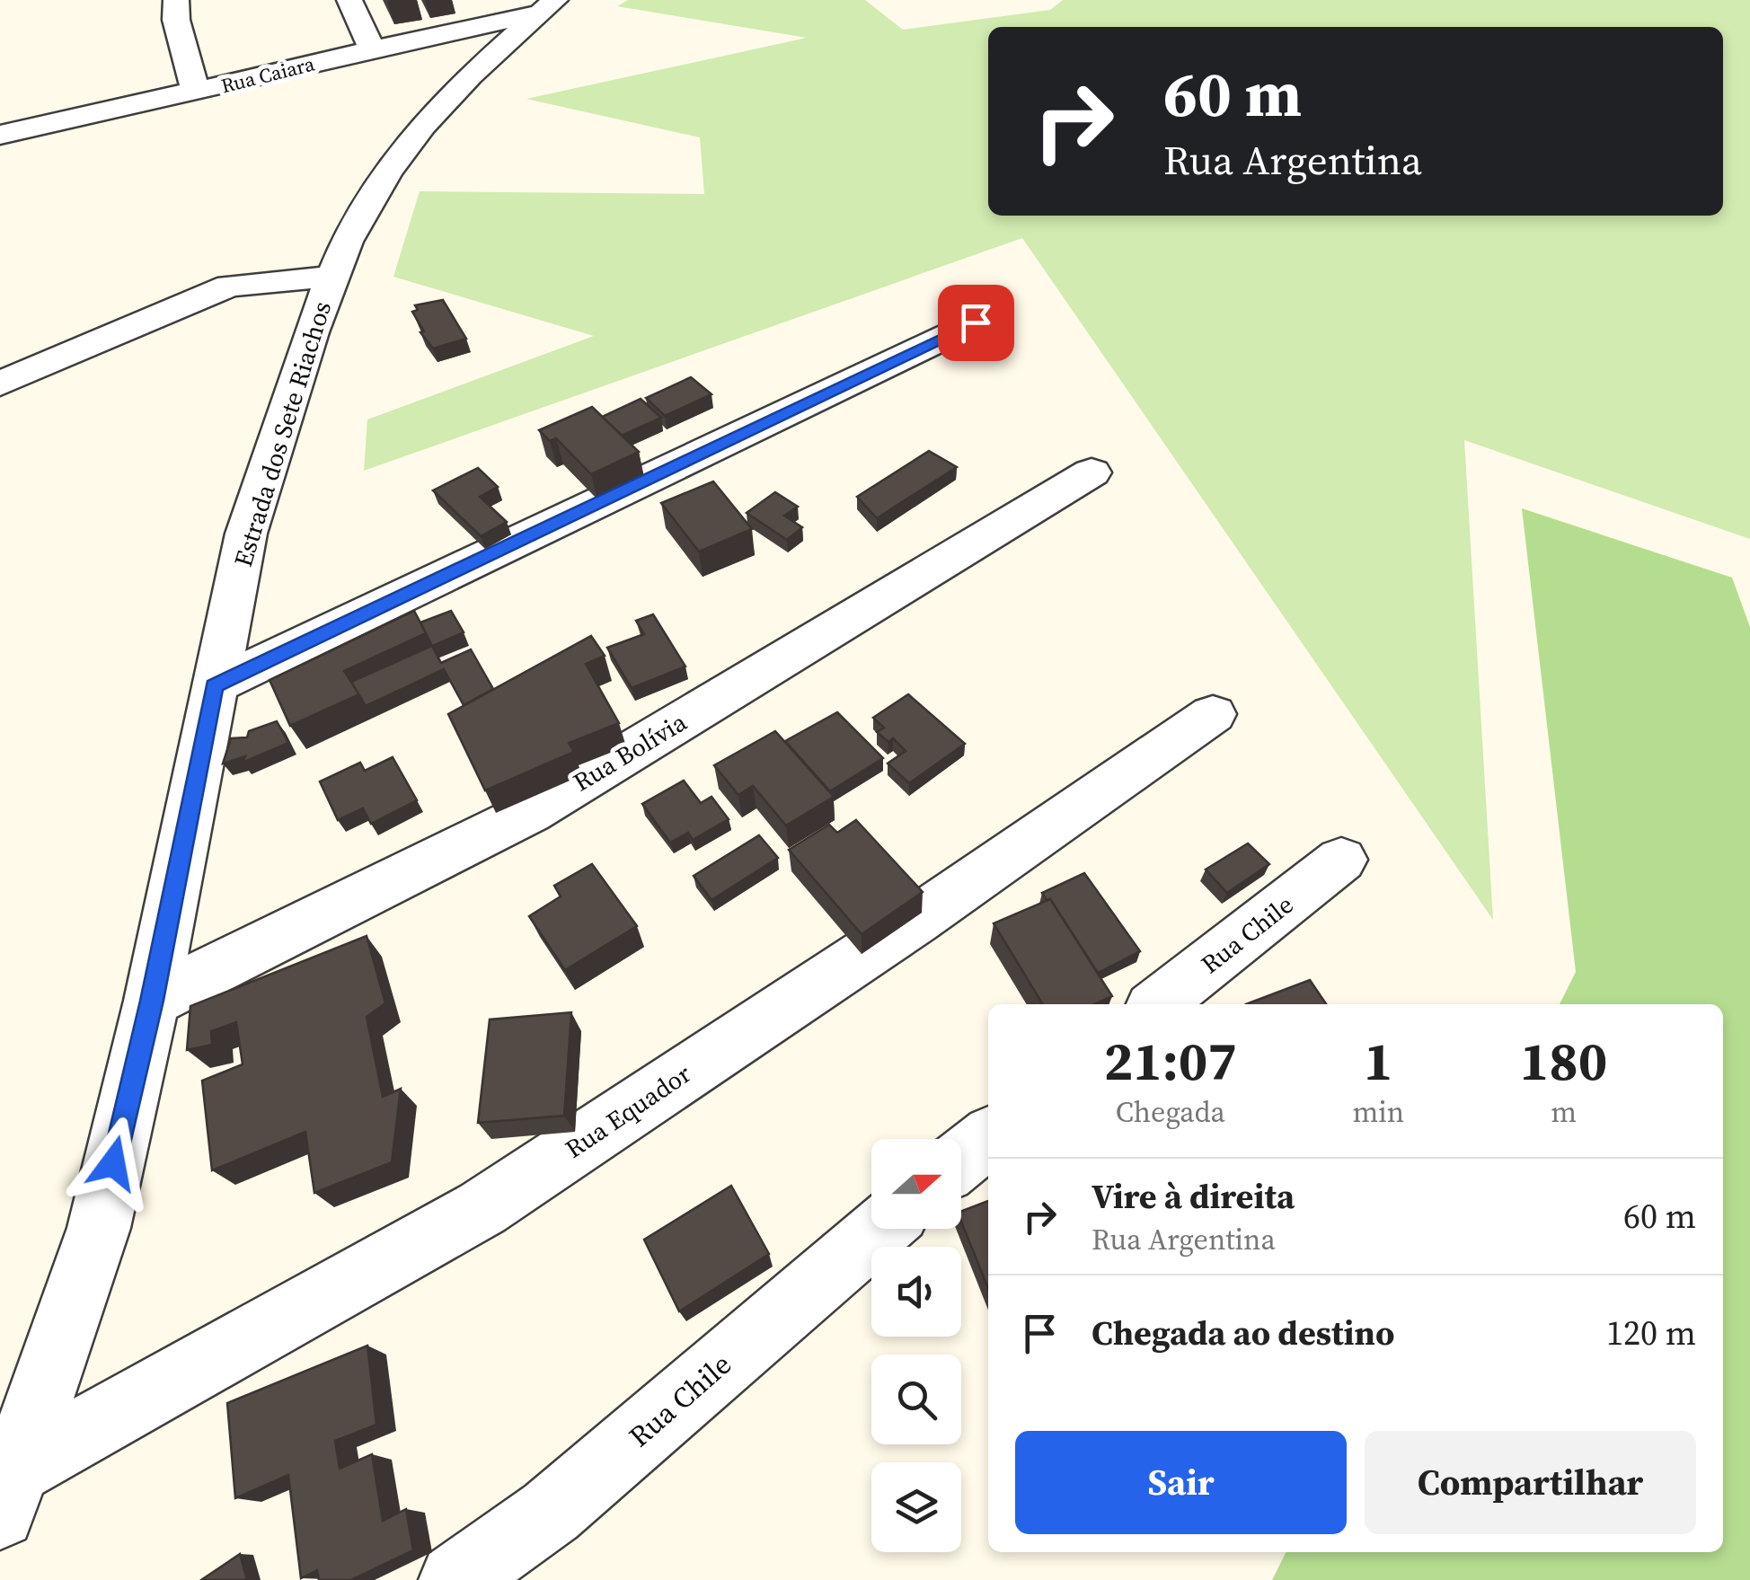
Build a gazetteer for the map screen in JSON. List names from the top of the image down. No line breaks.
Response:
{"streets":{"street":["Rua Caiara","Estrada dos Sete Riachos","Rua Bolívia","Rua Chile","Rua Equador"]},"crossings":[["Rua Caiara","Estrada dos Sete Riachos"],["Estrada dos Sete Riachos","Rua Bolívia"],["Estrada dos Sete Riachos","Rua Equador"]],"north":"right","page":{"turn":["60 m","Rua Argentina"],"eta":["21:07","Chegada","1","min","180","m"],"list":[{"name":"Vire à direita","note":"Rua Argentina","value":"60 m"},{"name":"Chegada ao destino","value":"120 m"}],"buttons":["Sair","Compartilhar"]}}
